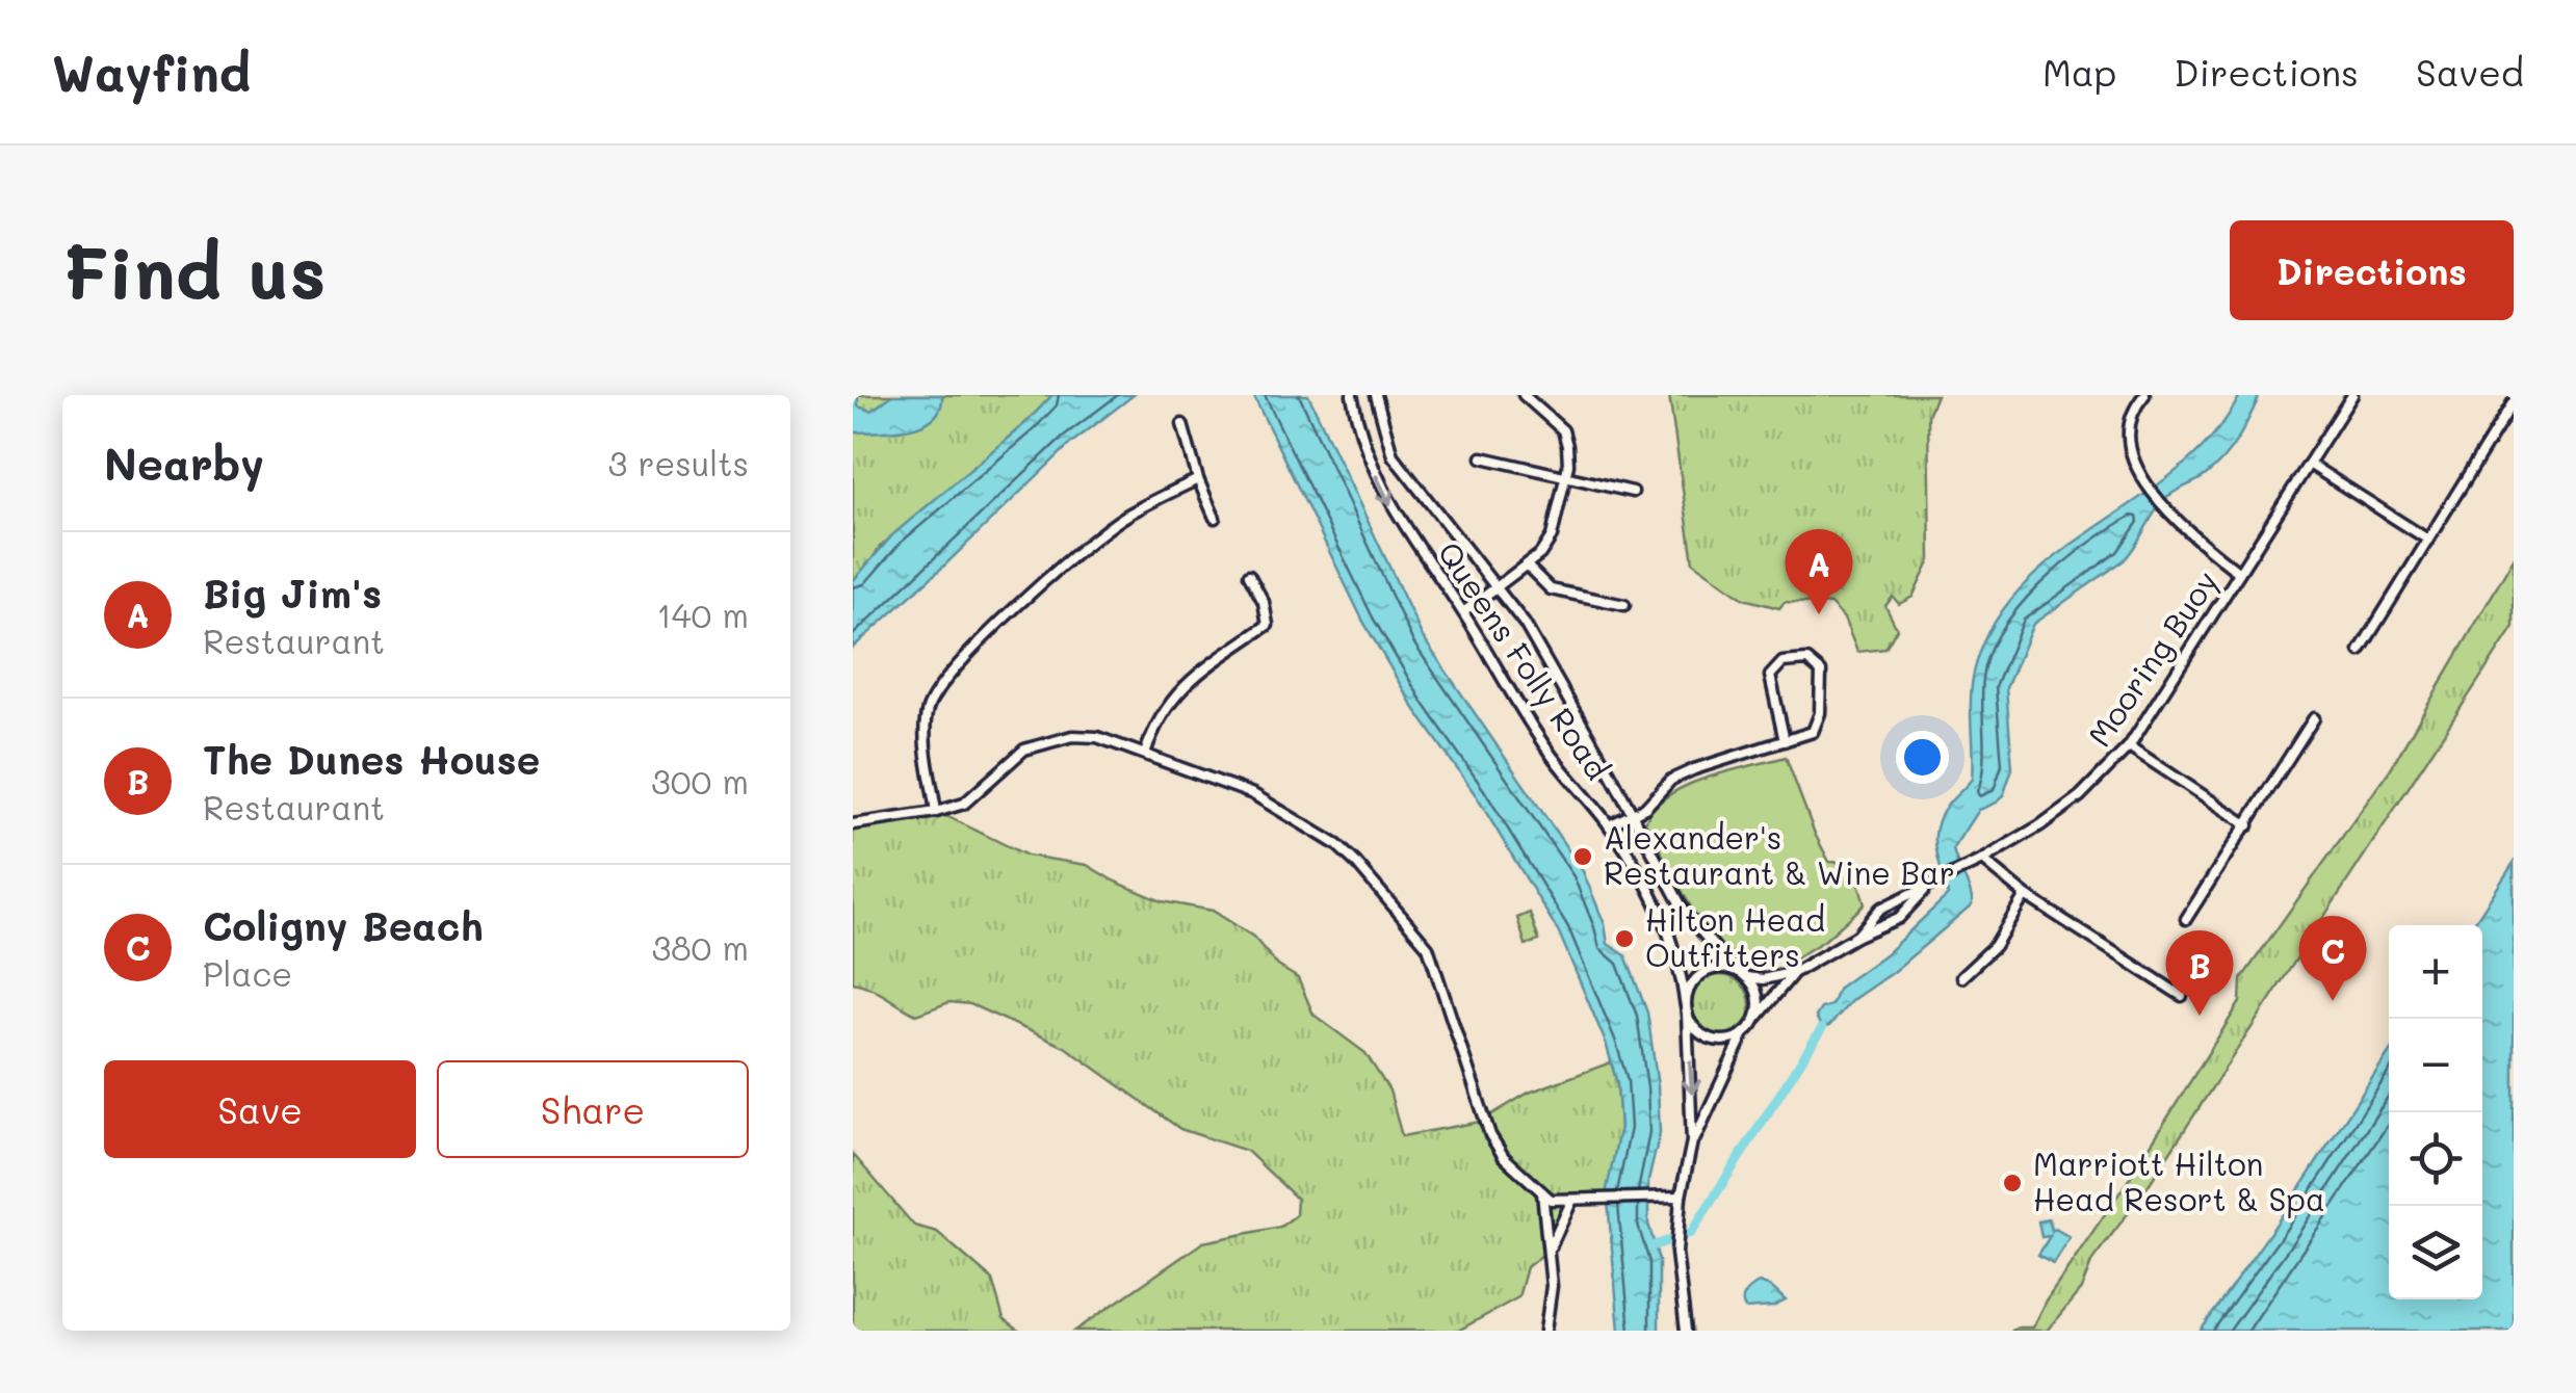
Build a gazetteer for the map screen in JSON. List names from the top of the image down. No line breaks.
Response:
{"streets":{"street":["Mooring Buoy","Queens Folly Road"]},"crossings":[["Mooring Buoy","Queens Folly Road"]],"places":["Alexander's Restaurant & Wine Bar","Hilton Head Outfitters","Marriott Hilton Head Resort & Spa"],"page":{"header":"Wayfind","nav":["Map","Directions","Saved"],"buttons":["Directions",["Save","Share"]],"title":"Find us","heading":["Nearby","3 results"],"pins":["A","C","B"],"list":[{"mark":"A","name":"Big Jim's","note":"Restaurant","value":"140 m"},{"mark":"B","name":"The Dunes House","note":"Restaurant","value":"300 m"},{"mark":"C","name":"Coligny Beach","note":"Place","value":"380 m"}],"map_buttons":["+","−"]}}
